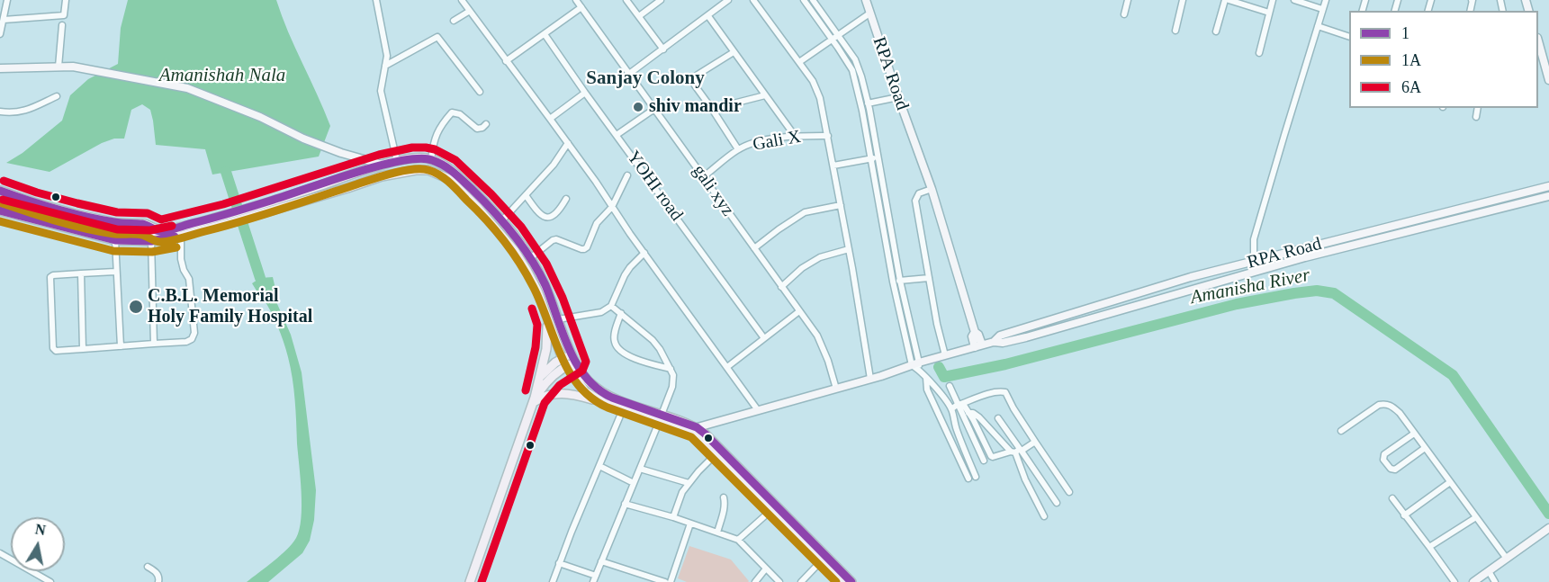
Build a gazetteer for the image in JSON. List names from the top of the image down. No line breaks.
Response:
{"streets":{"street":["RPA Road","Gali X","YOHI road","gali xyz"]},"crossings":[["Gali X","gali xyz"]],"districts":["Sanjay Colony"],"water":["Amanishah Nala","Amanisha River"],"places":["shiv mandir","C.B.L. Memorial Holy Family Hospital"],"lines":["transit line 6A","transit line 1","transit line 1A"],"legend":["1","1A","6A"],"north":"top"}
